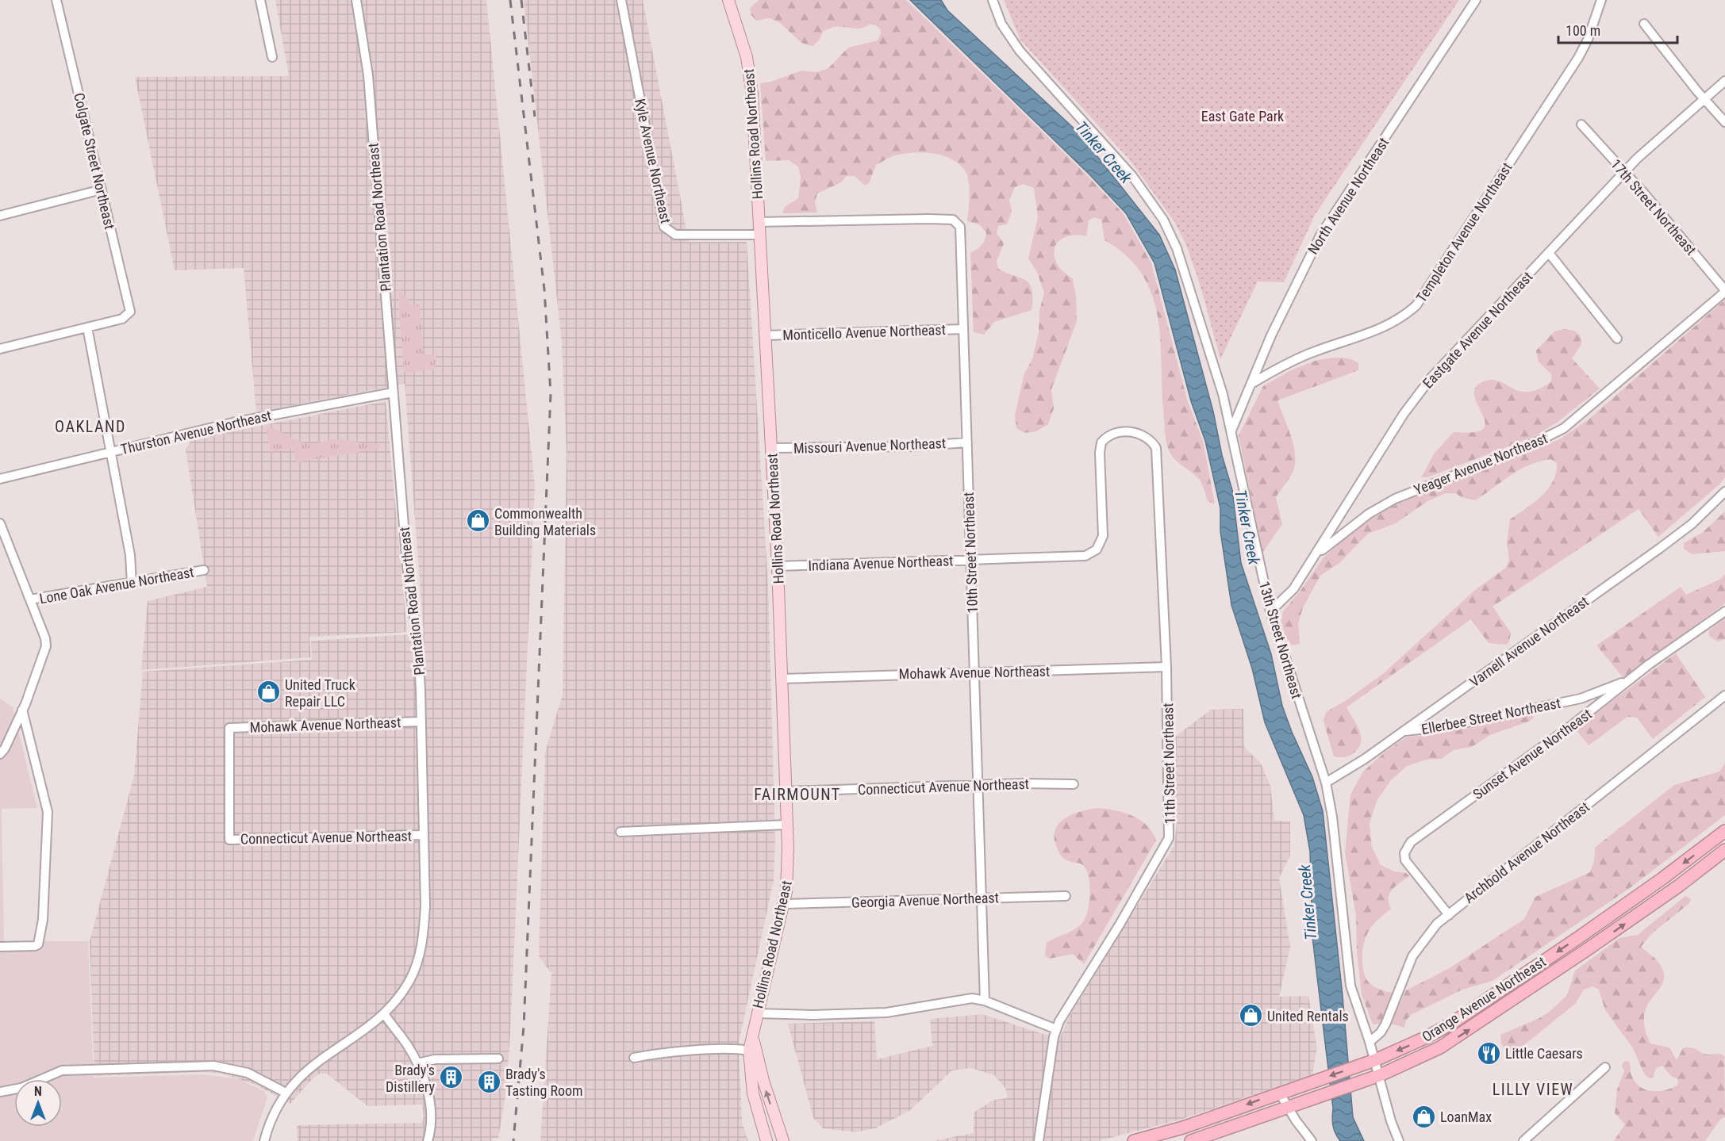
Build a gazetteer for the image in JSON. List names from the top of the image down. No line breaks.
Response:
{"streets":{"highway":["Orange Avenue Northeast"],"main road":["Hollins Road Northeast"],"street":["Colgate Street Northeast","Kyle Avenue Northeast","North Avenue Northeast","17th Street Northeast","Plantation Road Northeast","Templeton Avenue Northeast","Eastgate Avenue Northeast","Monticello Avenue Northeast","Thurston Avenue Northeast","Missouri Avenue Northeast","Yeager Avenue Northeast","10th Street Northeast","Indiana Avenue Northeast","Lone Oak Avenue Northeast","13th Street Northeast","Varnell Avenue Northeast","Mohawk Avenue Northeast","Ellerbee Street Northeast","Sunset Avenue Northeast","11th Street Northeast","Connecticut Avenue Northeast","Archbold Avenue Northeast","Georgia Avenue Northeast"]},"crossings":[["Hollins Road Northeast","Kyle Avenue Northeast"],["Hollins Road Northeast","Monticello Avenue Northeast"],["Hollins Road Northeast","Missouri Avenue Northeast"],["Hollins Road Northeast","10th Street Northeast"],["Hollins Road Northeast","Indiana Avenue Northeast"],["Hollins Road Northeast","Mohawk Avenue Northeast"],["Hollins Road Northeast","Connecticut Avenue Northeast"],["Hollins Road Northeast","Georgia Avenue Northeast"],["North Avenue Northeast","Templeton Avenue Northeast"],["North Avenue Northeast","13th Street Northeast"],["17th Street Northeast","Eastgate Avenue Northeast"],["17th Street Northeast","Yeager Avenue Northeast"],["Plantation Road Northeast","Thurston Avenue Northeast"],["Plantation Road Northeast","Mohawk Avenue Northeast"],["Plantation Road Northeast","Connecticut Avenue Northeast"],["Eastgate Avenue Northeast","Yeager Avenue Northeast"],["Eastgate Avenue Northeast","13th Street Northeast"],["Monticello Avenue Northeast","10th Street Northeast"],["Missouri Avenue Northeast","10th Street Northeast"],["10th Street Northeast","Indiana Avenue Northeast"],["10th Street Northeast","Mohawk Avenue Northeast"],["10th Street Northeast","Connecticut Avenue Northeast"],["10th Street Northeast","Georgia Avenue Northeast"],["Indiana Avenue Northeast","11th Street Northeast"],["13th Street Northeast","Varnell Avenue Northeast"],["13th Street Northeast","Archbold Avenue Northeast"],["13th Street Northeast","Orange Avenue Northeast"],["Varnell Avenue Northeast","Ellerbee Street Northeast"],["Mohawk Avenue Northeast","11th Street Northeast"],["Mohawk Avenue Northeast","Connecticut Avenue Northeast"],["Ellerbee Street Northeast","Sunset Avenue Northeast"],["Sunset Avenue Northeast","Archbold Avenue Northeast"]],"districts":["OAKLAND","FAIRMOUNT","LILLY VIEW"],"water":["Tinker Creek"],"parks":["East Gate Park"],"places":{"shop":["Commonwealth Building Materials","United Truck Repair LLC","United Rentals","LoanMax"],"restaurant":["Little Caesars"],"building":["Brady's Distillery","Brady's Tasting Room"]},"scale_bar":"100 m","north":"top"}
